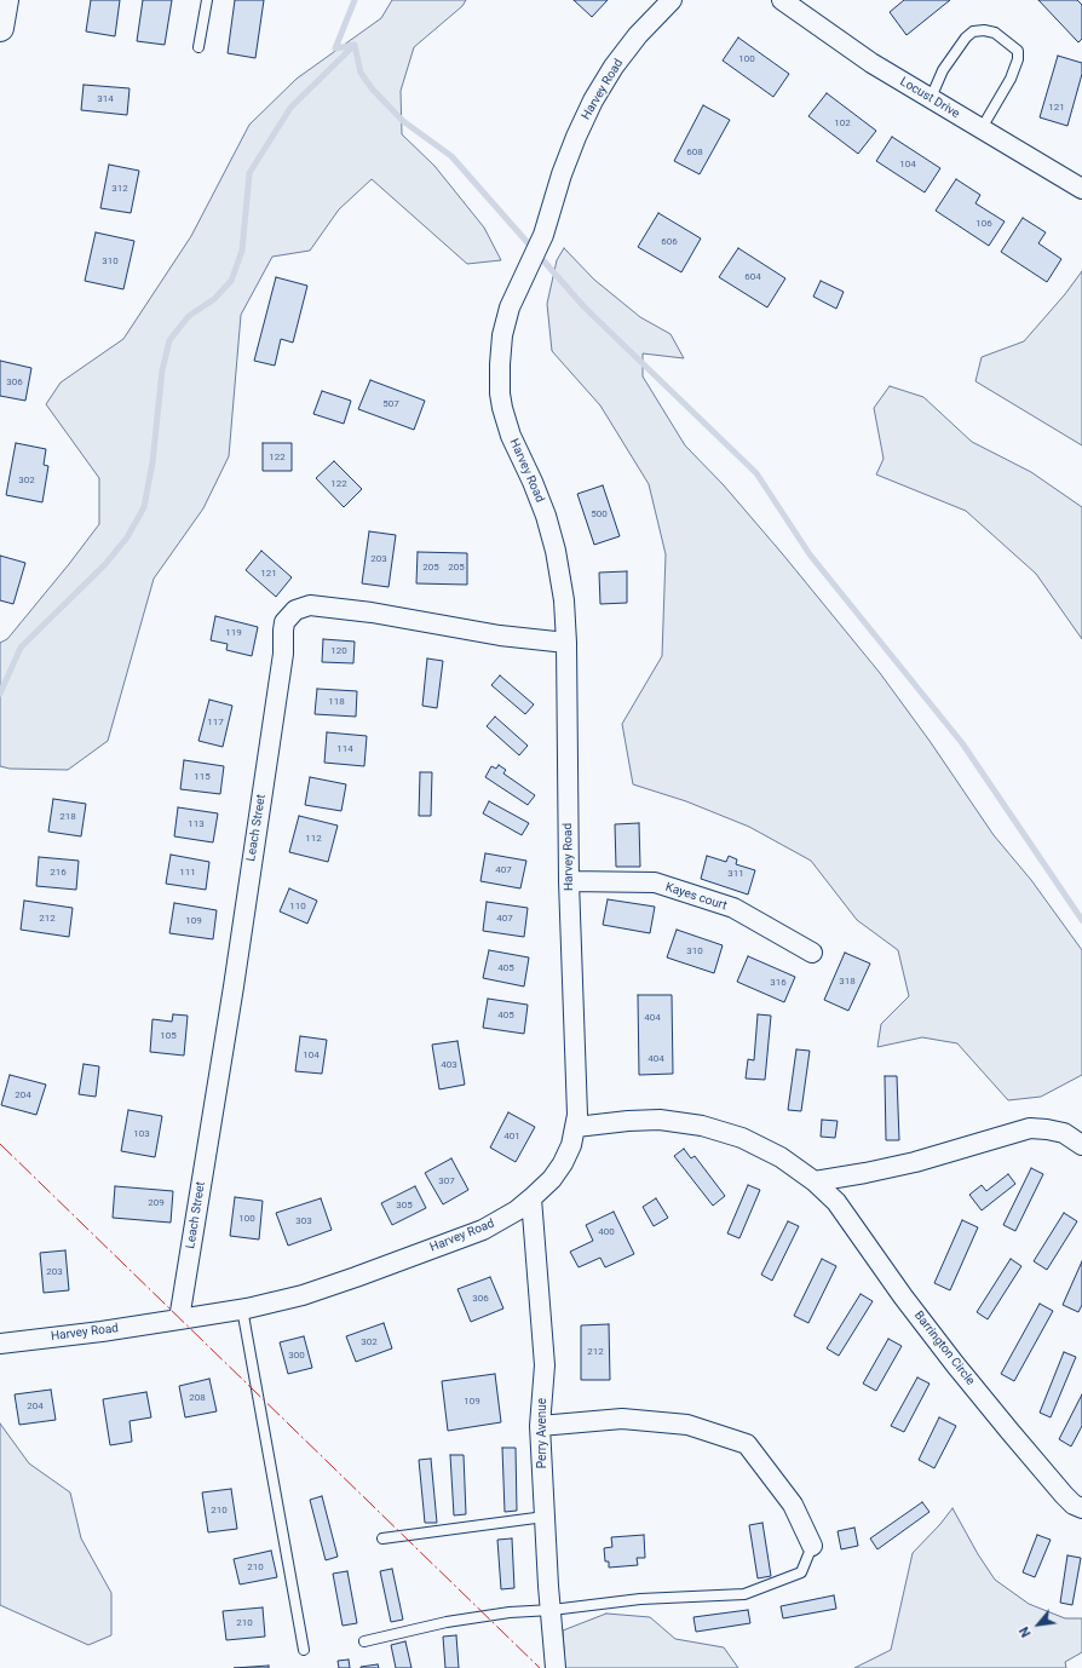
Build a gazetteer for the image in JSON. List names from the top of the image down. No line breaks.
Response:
{"streets":{"street":["Harvey Road","Locust Drive","Leach Street","Kayes court","Barrington Circle","Perry Avenue"]},"crossings":[["Harvey Road","Leach Street"],["Harvey Road","Kayes court"],["Harvey Road","Barrington Circle"],["Harvey Road","Perry Avenue"]],"house_numbers":["100","314","121","102","608","104","312","106","606","310","604","306","507","122","302","122","500","203","205","205","121","119","120","118","117","114","115","218","113","112","407","216","111","311","110","212","407","109","310","405","318","316","405","404","105","104","404","403","204","103","401","307","209","305","100","303","400","203","306","302","212","300","208","109","204","210","210","210"],"north":"bottom left"}
